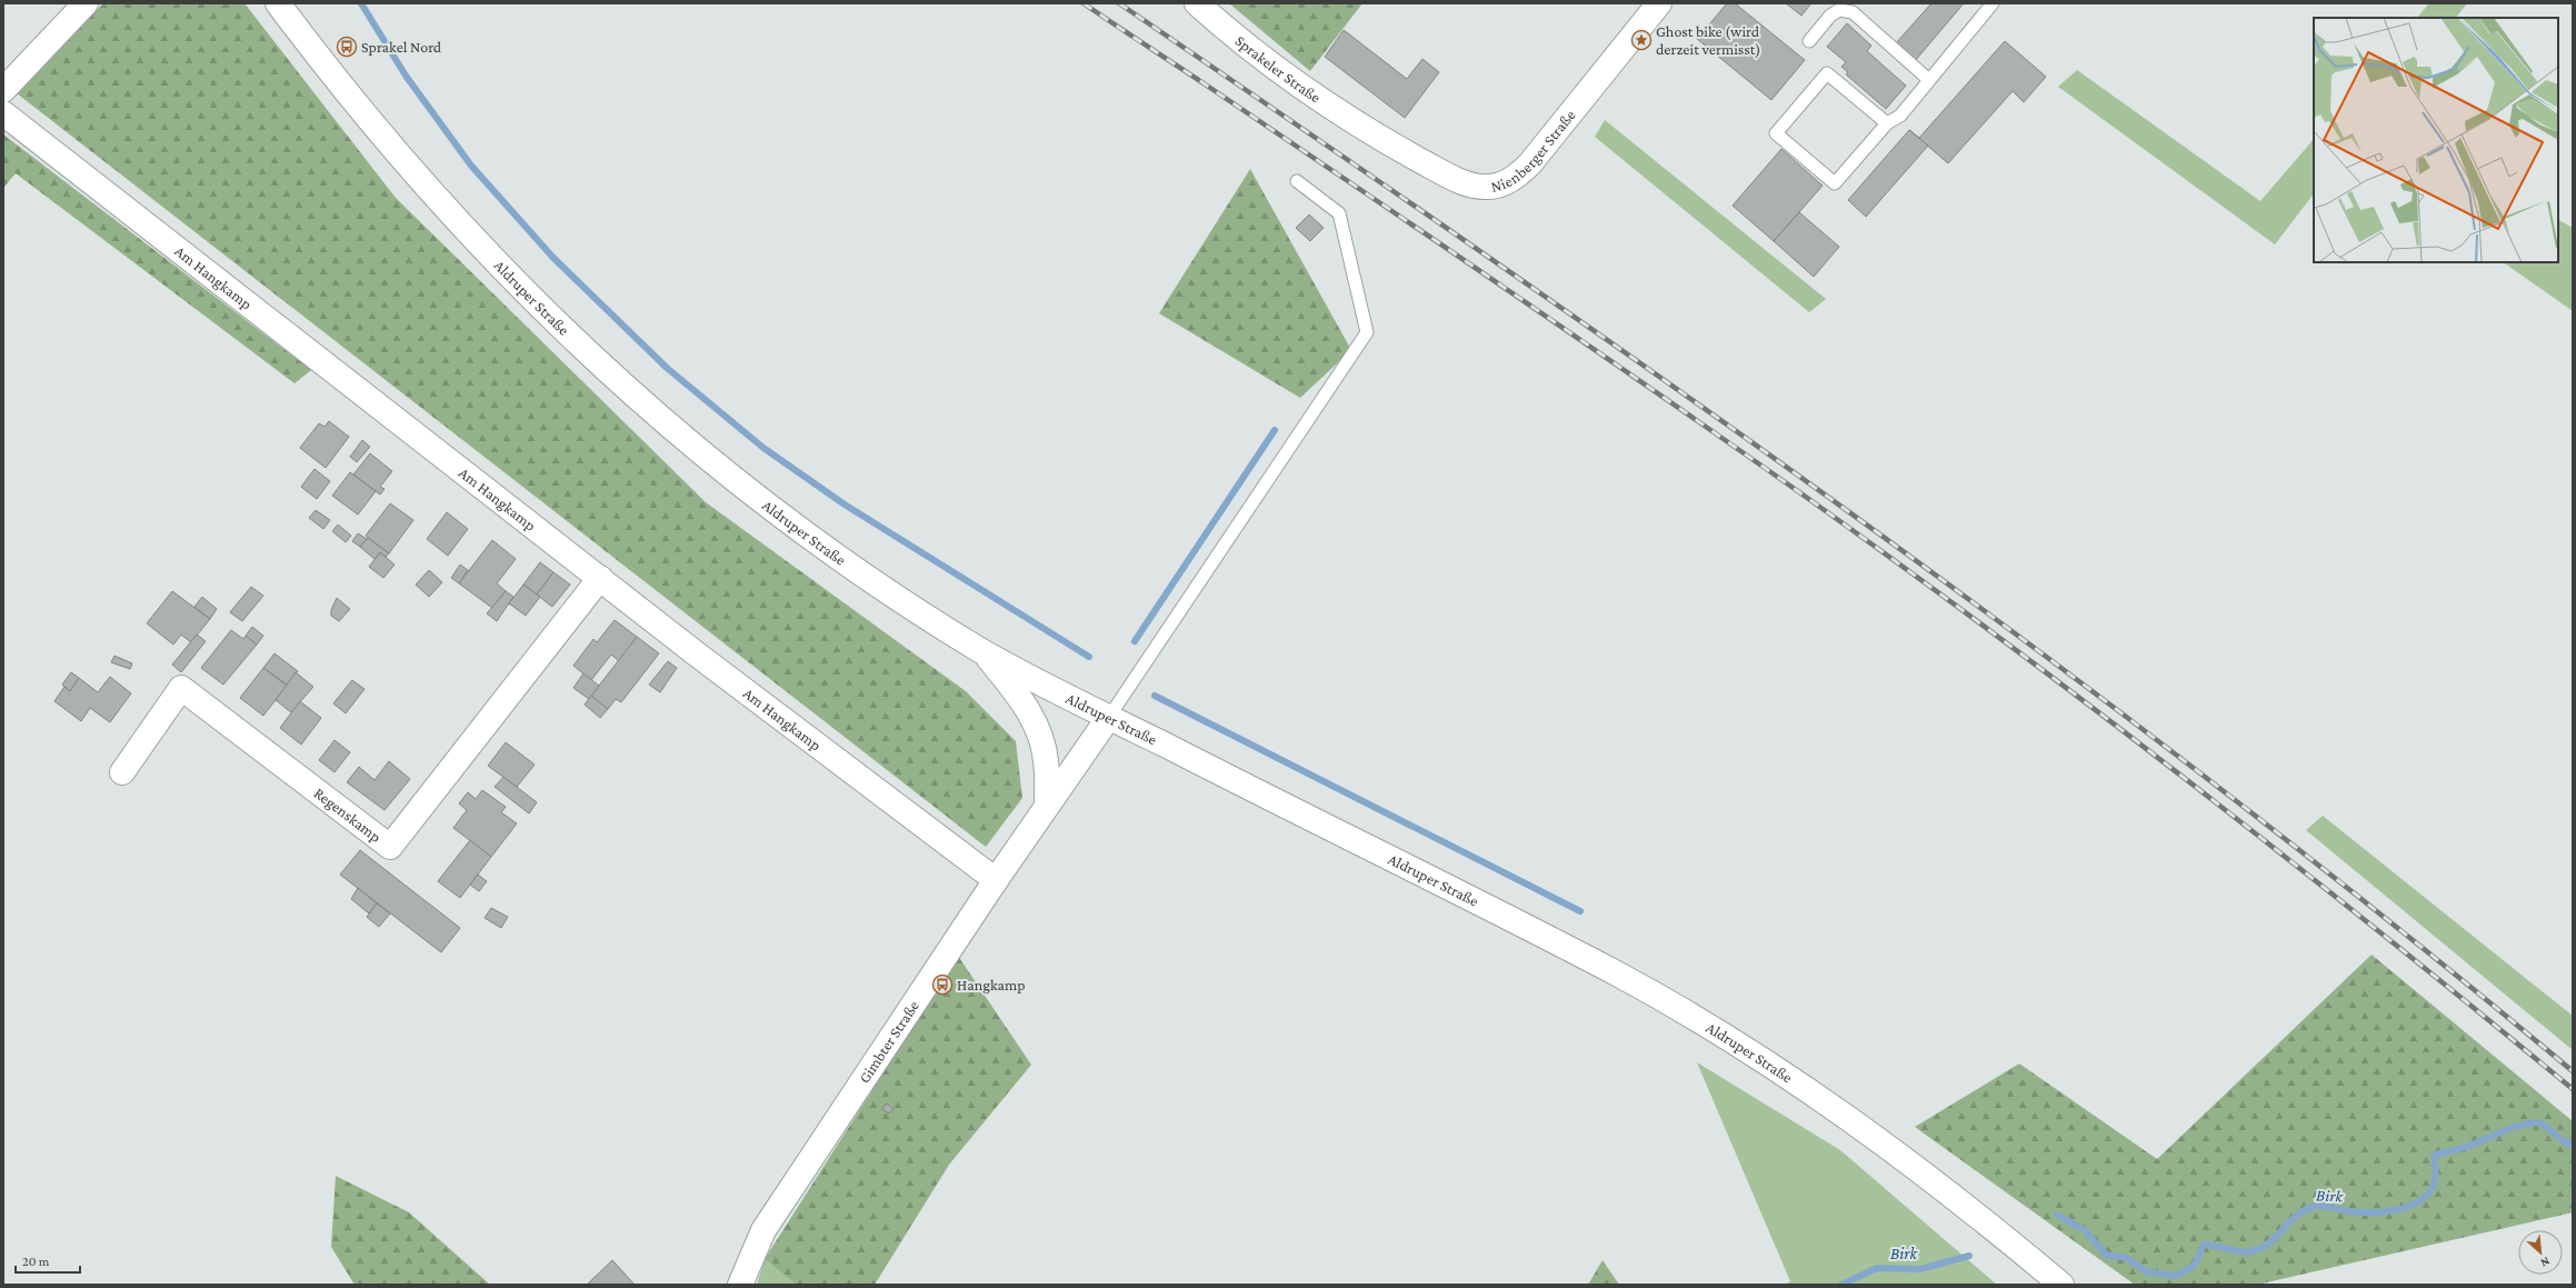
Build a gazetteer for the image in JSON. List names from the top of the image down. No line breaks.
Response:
{"streets":{"street":["Sprakeler Straße","Nienberger Straße","Am Hangkamp","Aldruper Straße","Regenskamp","Gimbter Straße"]},"crossings":[["Sprakeler Straße","Nienberger Straße"],["Am Hangkamp","Regenskamp"],["Am Hangkamp","Gimbter Straße"],["Aldruper Straße","Gimbter Straße"]],"water":["Birk"],"places":{"place":["Ghost bike (wird derzeit vermisst)"],"bus stop":["Sprakel Nord","Hangkamp"]},"scale_bar":"20 m","north":"bottom right"}
